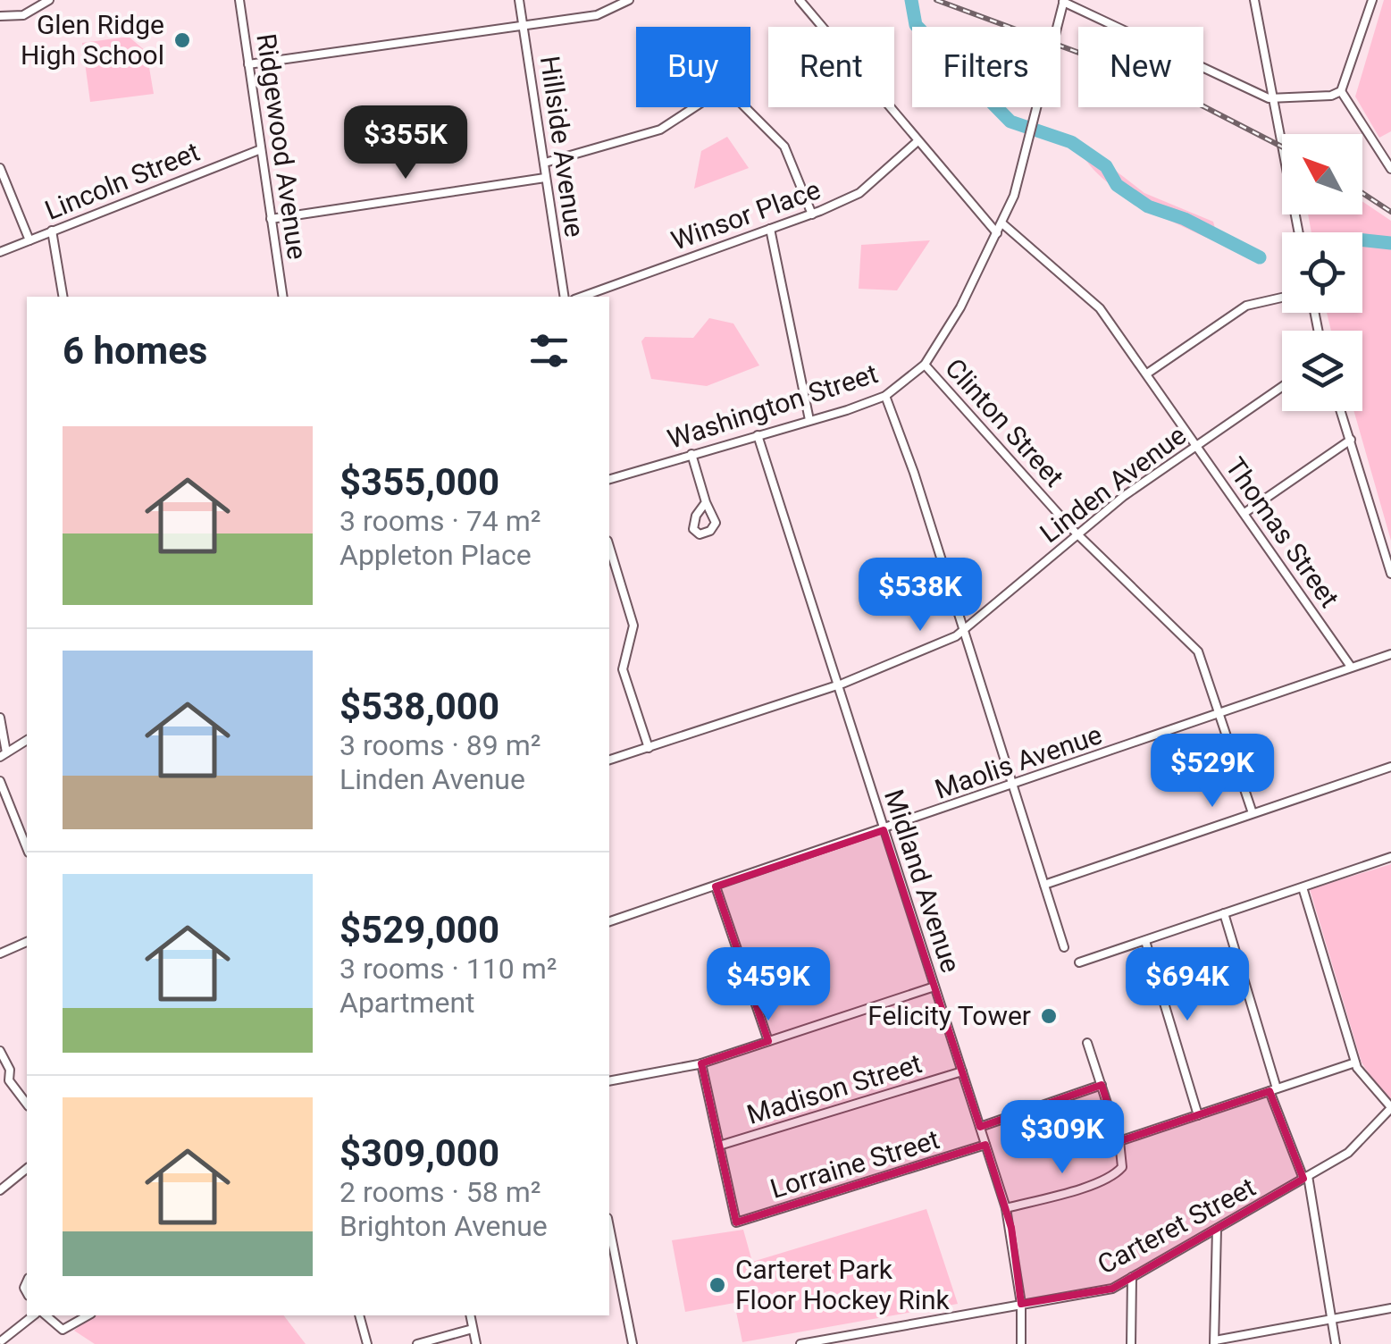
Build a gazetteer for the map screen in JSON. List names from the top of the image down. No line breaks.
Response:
{"streets":{"street":["Ridgewood Avenue","Hillside Avenue","Lincoln Street","Winsor Place","Washington Street","Clinton Street","Linden Avenue","Thomas Street","Maolis Avenue","Midland Avenue","Madison Street","Lorraine Street","Carteret Street"]},"crossings":[["Ridgewood Avenue","Lincoln Street"],["Washington Street","Clinton Street"],["Washington Street","Thomas Street"],["Washington Street","Midland Avenue"],["Clinton Street","Linden Avenue"],["Clinton Street","Maolis Avenue"],["Linden Avenue","Thomas Street"],["Linden Avenue","Midland Avenue"],["Thomas Street","Maolis Avenue"],["Maolis Avenue","Midland Avenue"],["Midland Avenue","Madison Street"],["Midland Avenue","Lorraine Street"],["Midland Avenue","Carteret Street"],["Madison Street","Lorraine Street"]],"places":["Glen Ridge High School","Felicity Tower","Carteret Park Floor Hockey Rink"],"north":"top left","page":{"chip":["Buy","Rent","Filters","New"],"price":["$355K","$538K","$529K","$459K","$694K","$309K"],"heading":"6 homes","list":[{"name":"$355,000","note":"3 rooms · 74 m² · Appleton Place"},{"name":"$538,000","note":"3 rooms · 89 m² · Linden Avenue"},{"name":"$529,000","note":"3 rooms · 110 m² · Apartment"},{"name":"$309,000","note":"2 rooms · 58 m² · Brighton Avenue"}]}}
